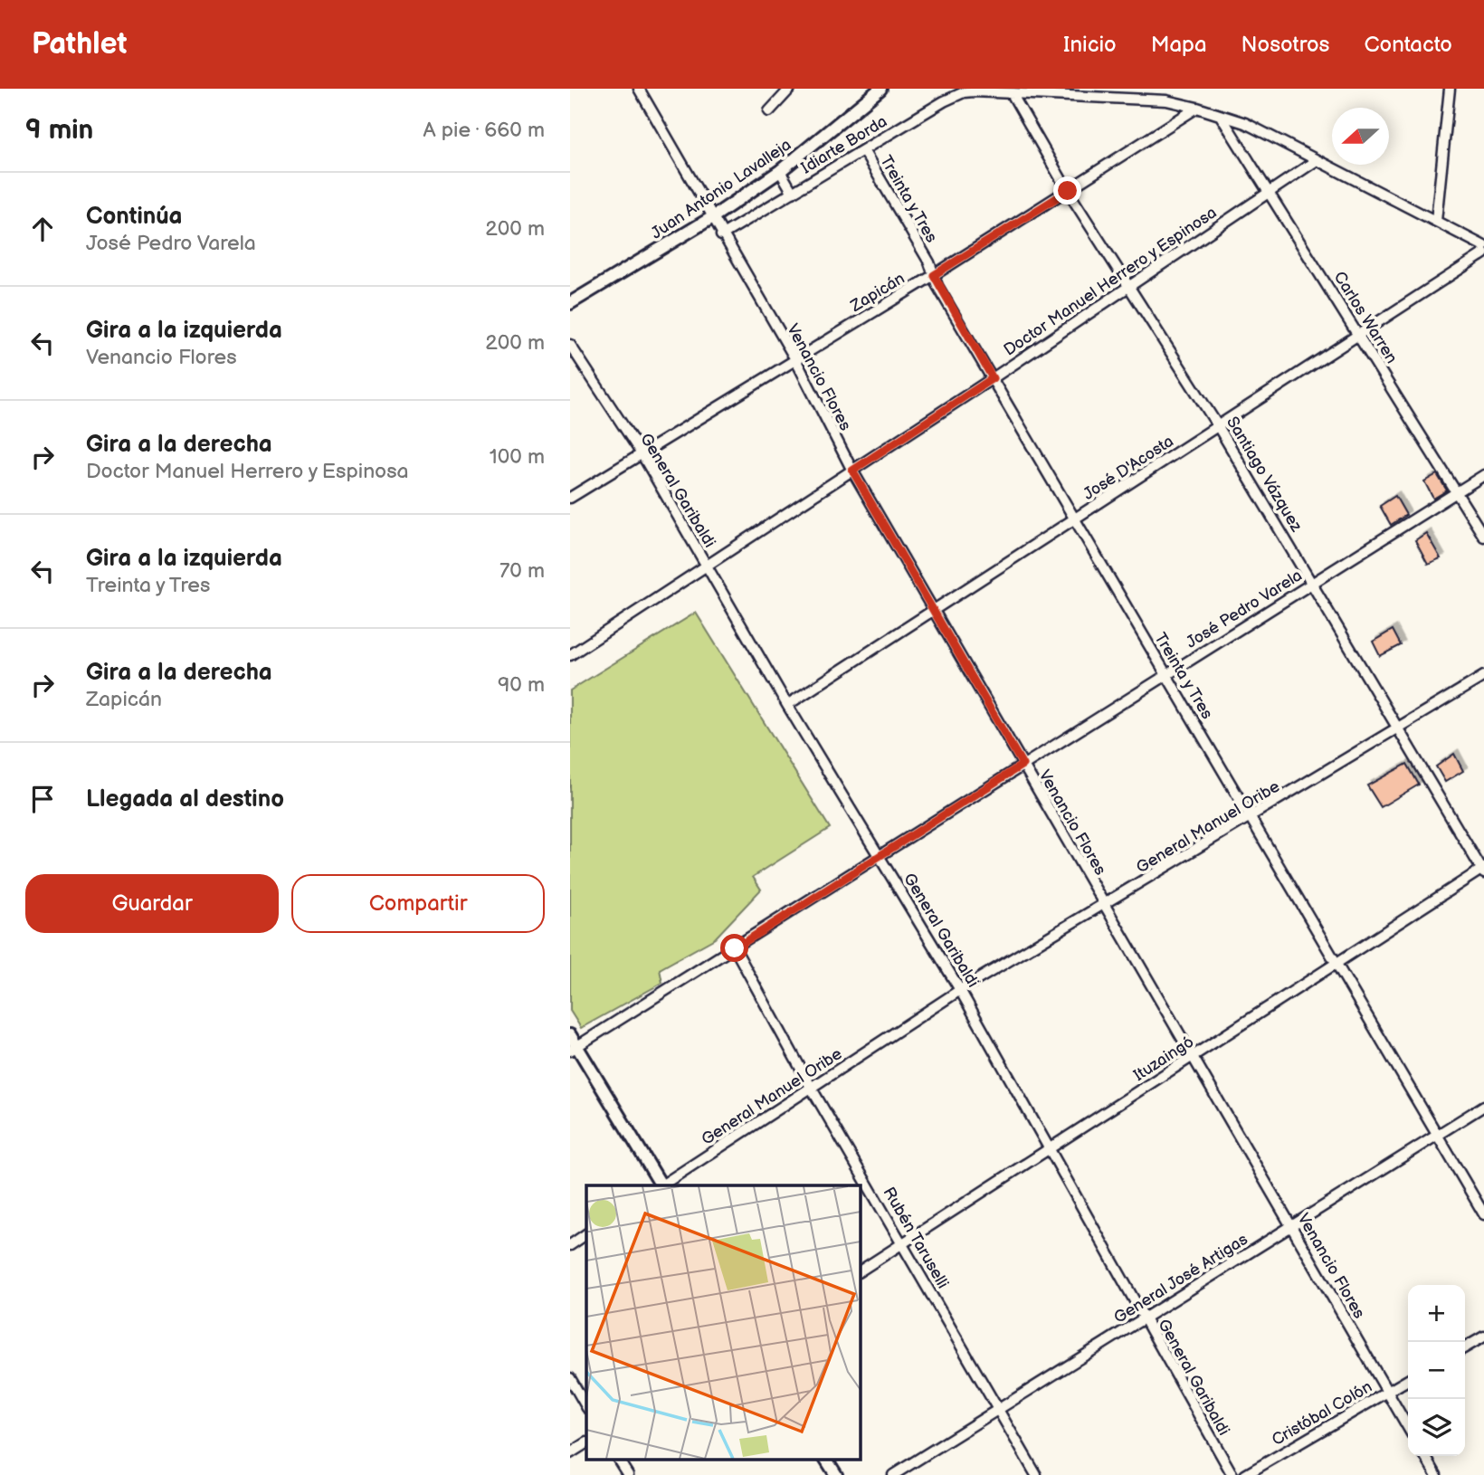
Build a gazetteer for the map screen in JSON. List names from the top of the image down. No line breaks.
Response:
{"streets":{"street":["Idiarte Borda","Juan Antonio Lavalleja","Treinta y Tres","Doctor Manuel Herrero y Espinosa","Zapicán","Carlos Warren","Venancio Flores","José D'Acosta","Santiago Vázquez","General Garibaldi","José Pedro Varela","General Manuel Oribe","Ituzaingó","Rubén Taruselli","General José Artigas","Cristóbal Colón"]},"crossings":[["Idiarte Borda","Treinta y Tres"],["Idiarte Borda","Doctor Manuel Herrero y Espinosa"],["Idiarte Borda","Zapicán"],["Idiarte Borda","Carlos Warren"],["Idiarte Borda","Venancio Flores"],["Idiarte Borda","Santiago Vázquez"],["Juan Antonio Lavalleja","Venancio Flores"],["Treinta y Tres","Doctor Manuel Herrero y Espinosa"],["Treinta y Tres","Zapicán"],["Treinta y Tres","José D'Acosta"],["Treinta y Tres","José Pedro Varela"],["Treinta y Tres","General Manuel Oribe"],["Treinta y Tres","Ituzaingó"],["Treinta y Tres","General José Artigas"],["Doctor Manuel Herrero y Espinosa","Carlos Warren"],["Doctor Manuel Herrero y Espinosa","Venancio Flores"],["Doctor Manuel Herrero y Espinosa","Santiago Vázquez"],["Doctor Manuel Herrero y Espinosa","General Garibaldi"],["Zapicán","Venancio Flores"],["Zapicán","Santiago Vázquez"],["Zapicán","General Garibaldi"],["Carlos Warren","José D'Acosta"],["Carlos Warren","José Pedro Varela"],["Venancio Flores","José D'Acosta"],["Venancio Flores","José Pedro Varela"],["Venancio Flores","General Manuel Oribe"],["Venancio Flores","Ituzaingó"],["Venancio Flores","General José Artigas"],["Venancio Flores","Cristóbal Colón"],["José D'Acosta","Santiago Vázquez"],["José D'Acosta","General Garibaldi"],["Santiago Vázquez","José Pedro Varela"],["Santiago Vázquez","General Manuel Oribe"],["Santiago Vázquez","Ituzaingó"],["General Garibaldi","José Pedro Varela"],["General Garibaldi","General Manuel Oribe"],["General Garibaldi","Ituzaingó"],["General Garibaldi","General José Artigas"],["José Pedro Varela","Rubén Taruselli"],["General Manuel Oribe","Rubén Taruselli"],["Ituzaingó","Rubén Taruselli"],["Rubén Taruselli","General José Artigas"]],"north":"left","page":{"header":"Pathlet","nav":["Inicio","Mapa","Nosotros","Contacto"],"heading":["9 min","A pie · 660 m"],"list":[["Continúa","José Pedro Varela","200 m"],["Gira a la izquierda","Venancio Flores","200 m"],["Gira a la derecha","Doctor Manuel Herrero y Espinosa","100 m"],["Gira a la izquierda","Treinta y Tres","70 m"],["Gira a la derecha","Zapicán","90 m"],"Llegada al destino"],"buttons":["Guardar","Compartir"],"map_buttons":["+","−"]}}
